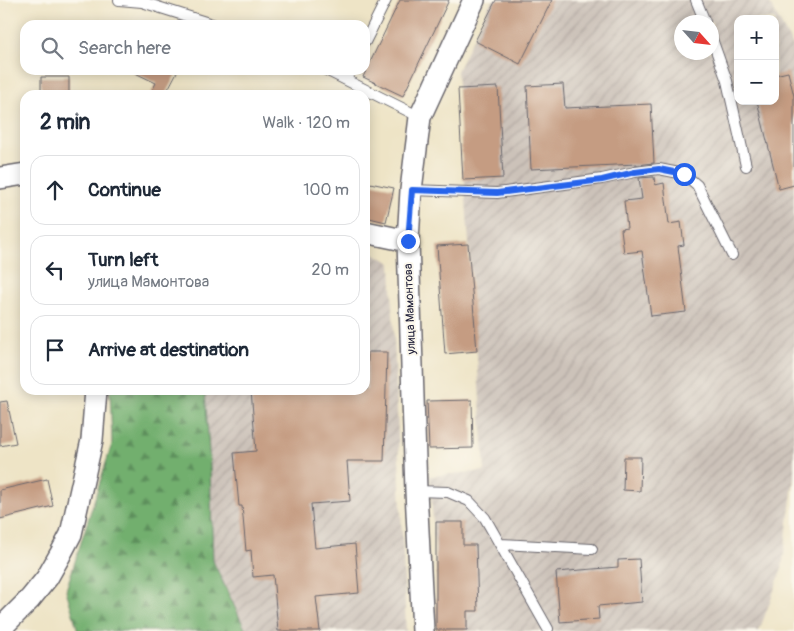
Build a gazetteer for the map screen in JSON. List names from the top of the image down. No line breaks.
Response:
{"streets":{"street":["улица Мамонтова"]},"north":"bottom right","page":{"map_buttons":["+","−"],"search":"Search here","heading":["2 min","Walk · 120 m"],"list":[["Continue","100 m"],["Turn left","улица Мамонтова","20 m"],"Arrive at destination"]}}
